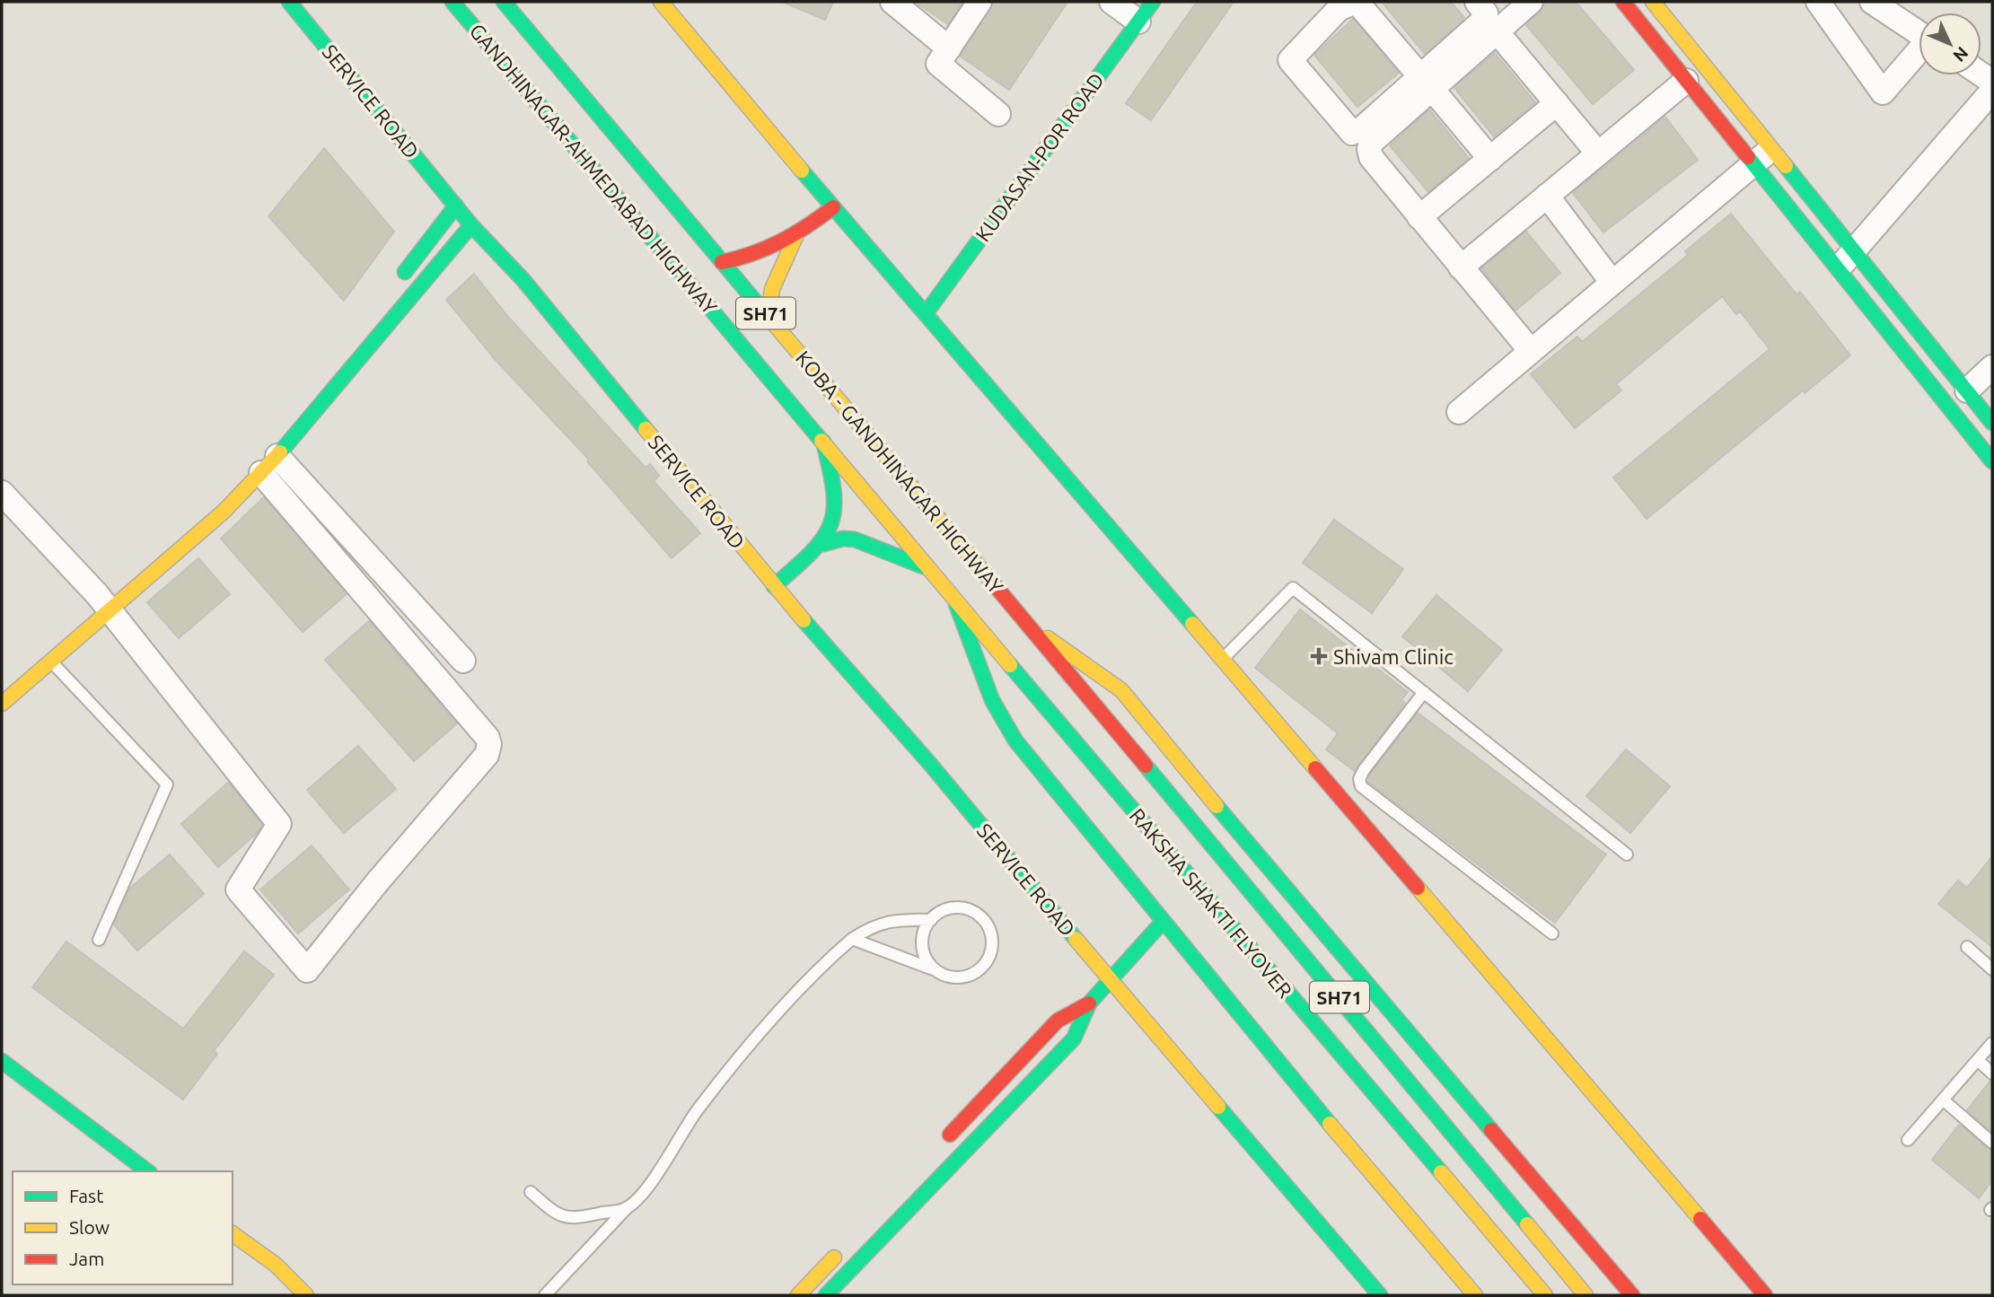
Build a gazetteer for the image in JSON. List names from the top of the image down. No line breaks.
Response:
{"streets":{"street":["SERVICE ROAD","KUDASAN-POR ROAD","GANDHINAGAR-AHMEDABAD HIGHWAY","SH71","KOBA - GANDHINAGAR HIGHWAY","RAKSHA SHAKTI FLYOVER"]},"crossings":[["GANDHINAGAR-AHMEDABAD HIGHWAY","RAKSHA SHAKTI FLYOVER"],["KOBA - GANDHINAGAR HIGHWAY","RAKSHA SHAKTI FLYOVER"]],"places":{"health":["Shivam Clinic"]},"legend":["Fast","Slow","Jam"],"north":"bottom right"}
